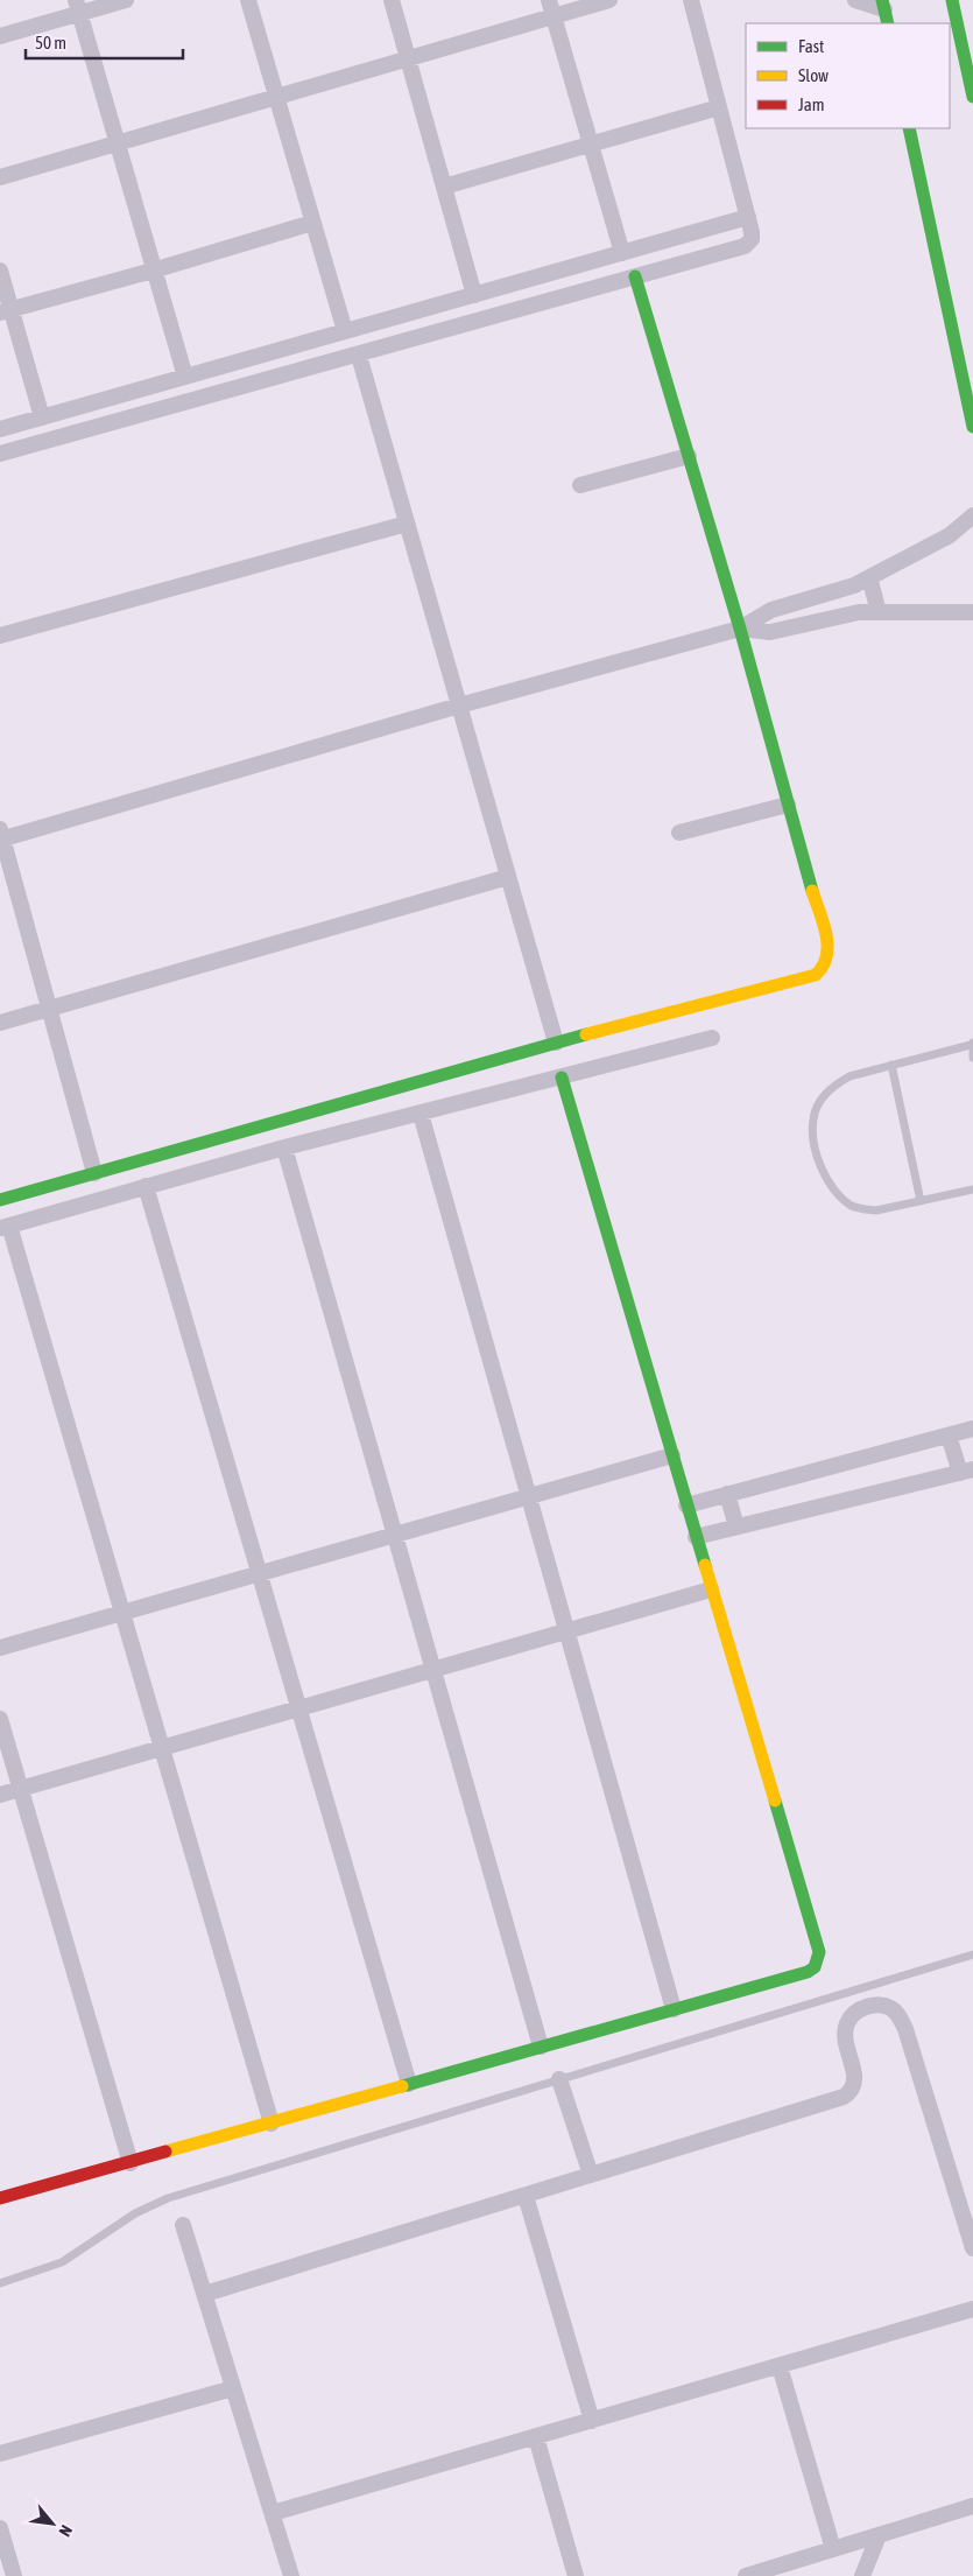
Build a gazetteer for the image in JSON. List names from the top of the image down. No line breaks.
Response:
{"legend":["Fast","Slow","Jam"],"scale_bar":"50 m","north":"bottom right"}
